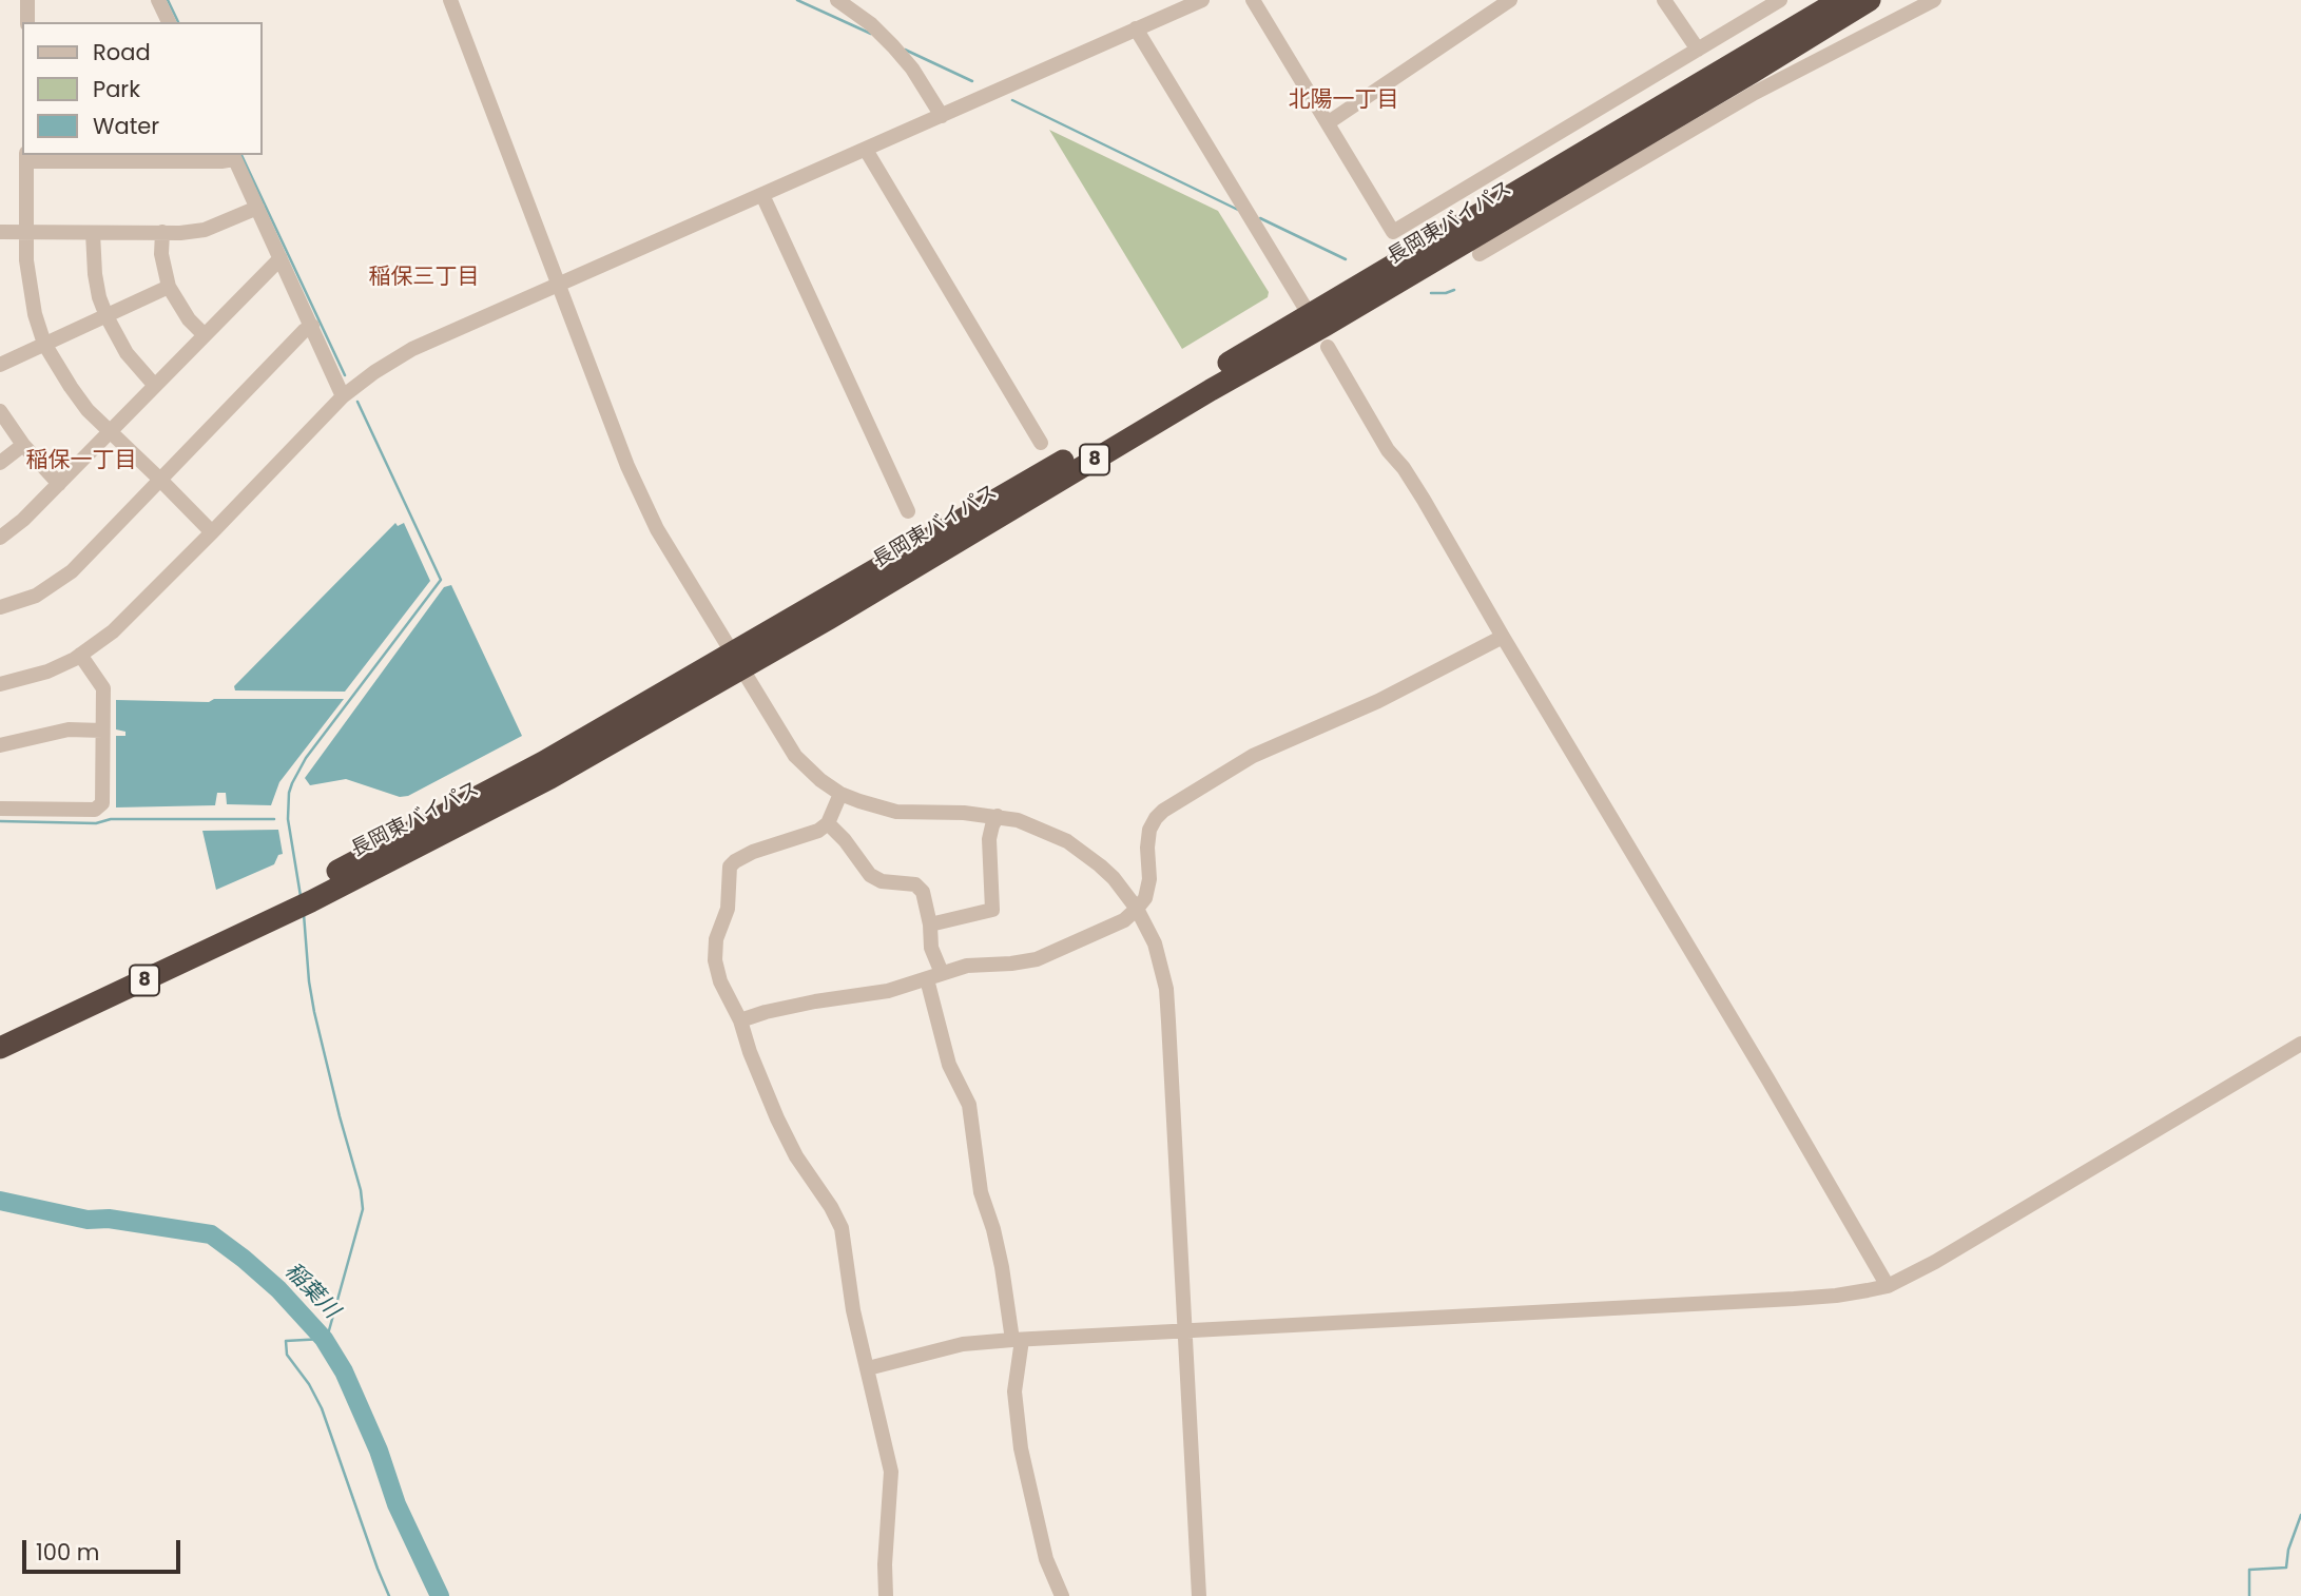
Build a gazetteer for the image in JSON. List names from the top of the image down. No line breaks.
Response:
{"streets":{"highway":["長岡東バイパス","8"]},"districts":["北陽一丁目","稲保三丁目","稲保一丁目"],"water":["稲葉川"],"legend":["Road","Park","Water"],"scale_bar":"100 m"}
